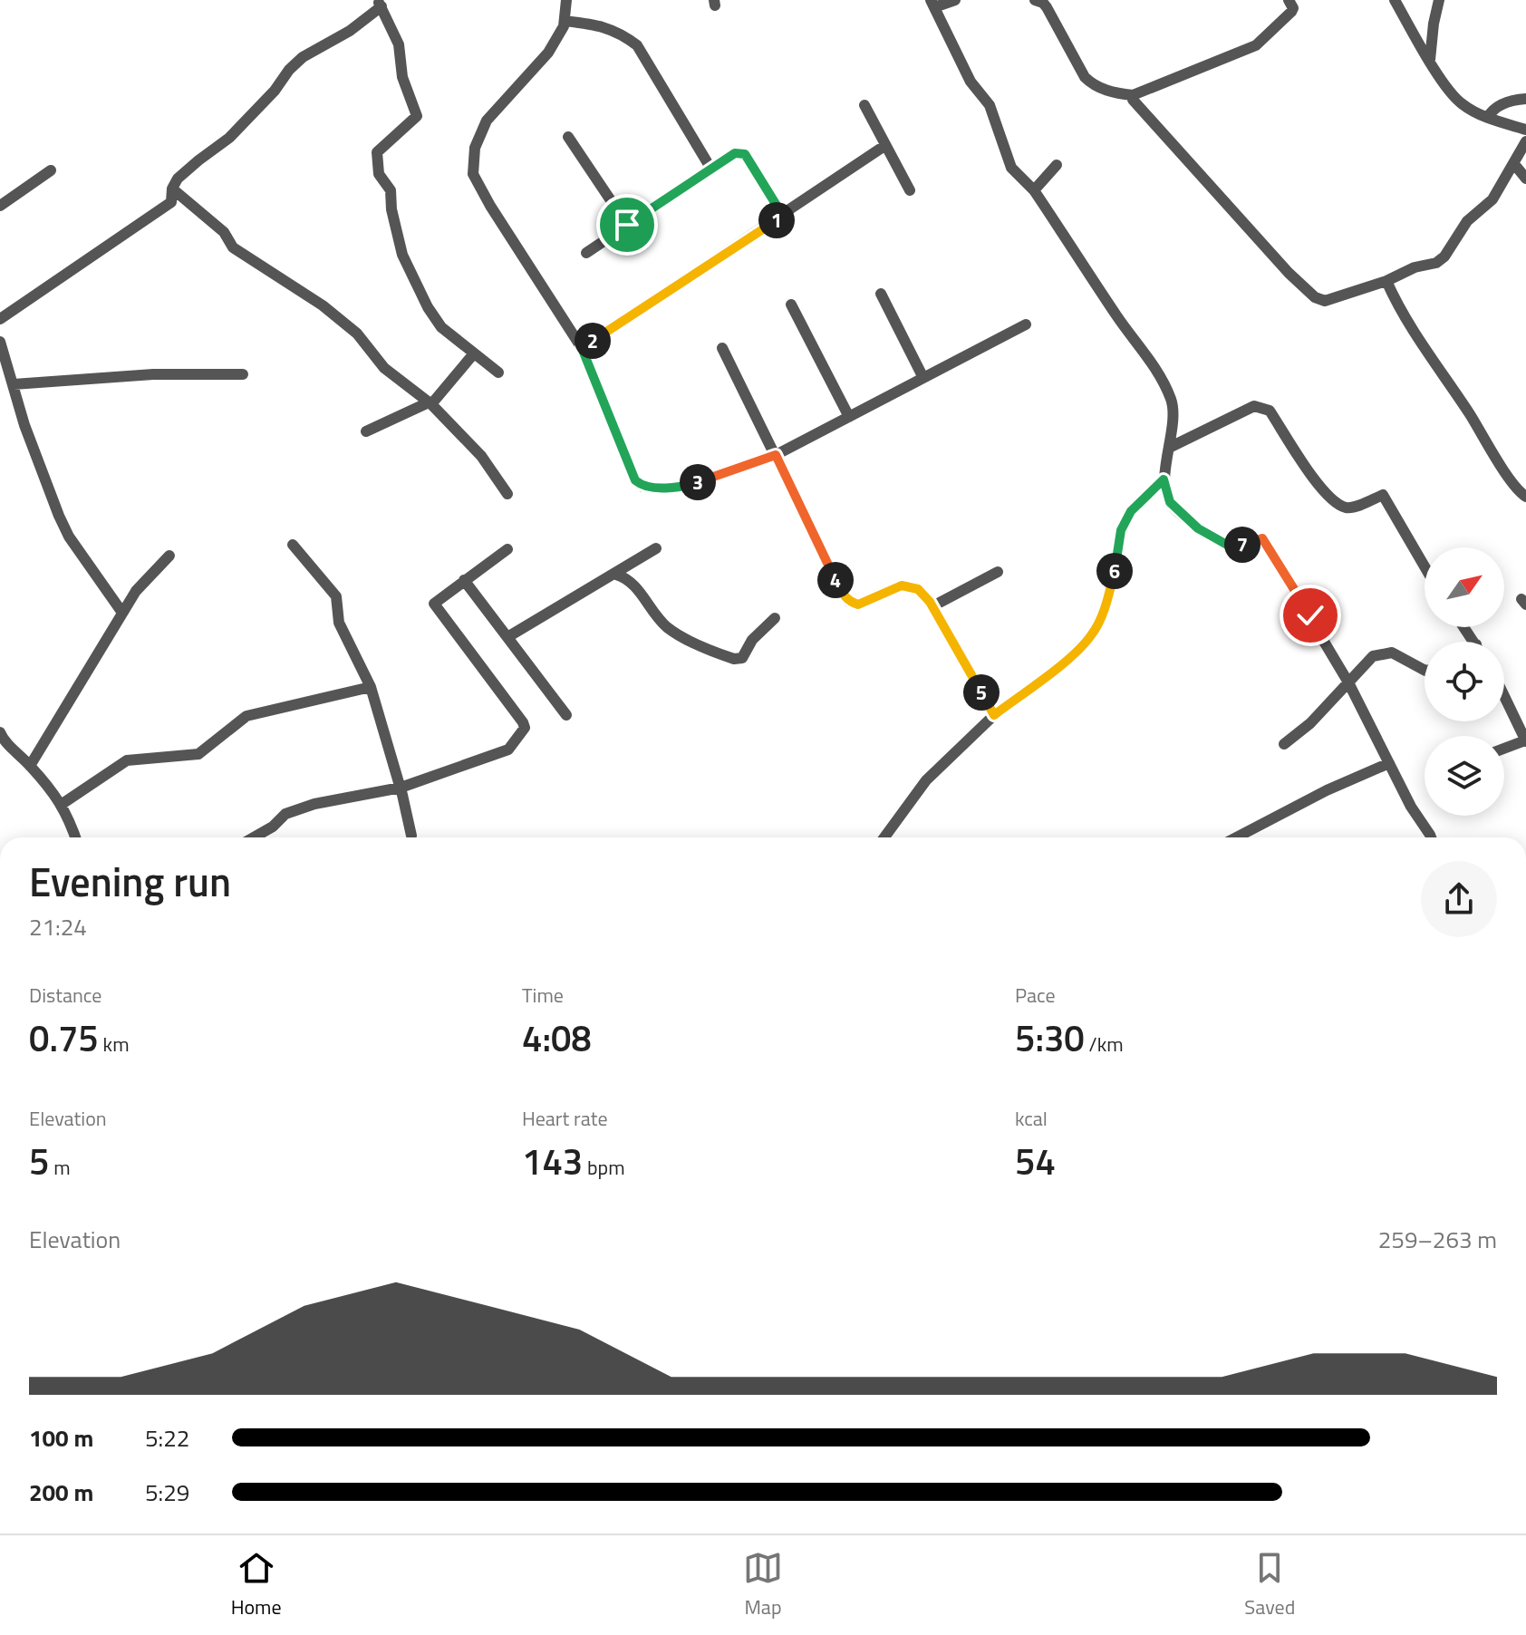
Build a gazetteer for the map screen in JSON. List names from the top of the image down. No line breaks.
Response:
{"north":"top right","page":{"pins":["1","2","3","7","6","4","5"],"heading":["Evening run","21:24"],"stats":[["Distance","0.75 km"],["Time","4:08"],["Pace","5:30 /km"],["Elevation","5 m"],["Heart rate","143 bpm"],["kcal","54"]],"chart":["Elevation","259–263 m"],"list":[{"name":"100 m","note":"5:22"},{"name":"200 m","note":"5:29"}],"tabs":["Home","Map","Saved"]}}
